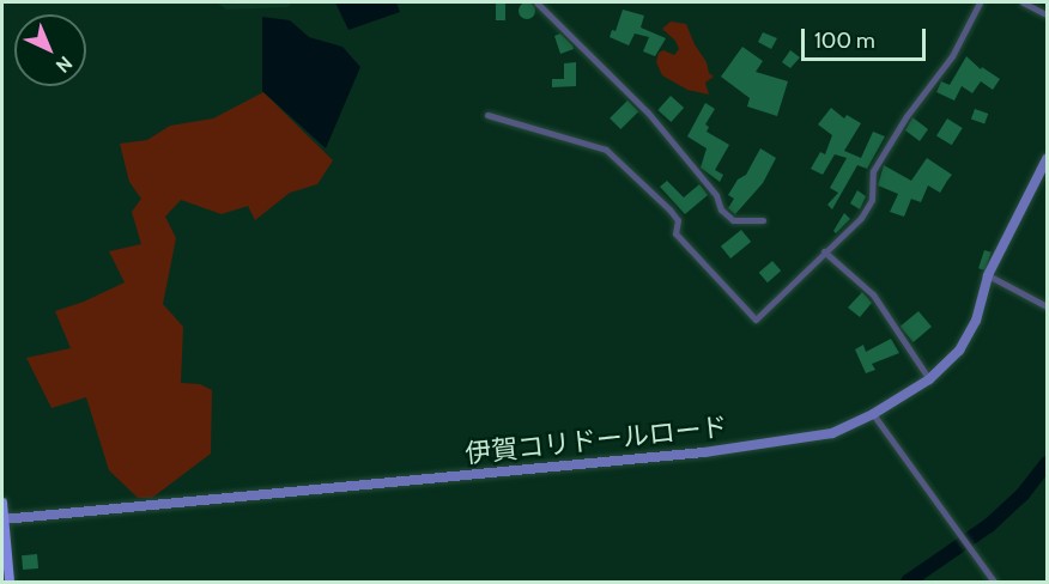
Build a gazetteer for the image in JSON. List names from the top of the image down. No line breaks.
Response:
{"streets":{"street":["伊賀コリドールロード"]},"scale_bar":"100 m","north":"bottom right"}
